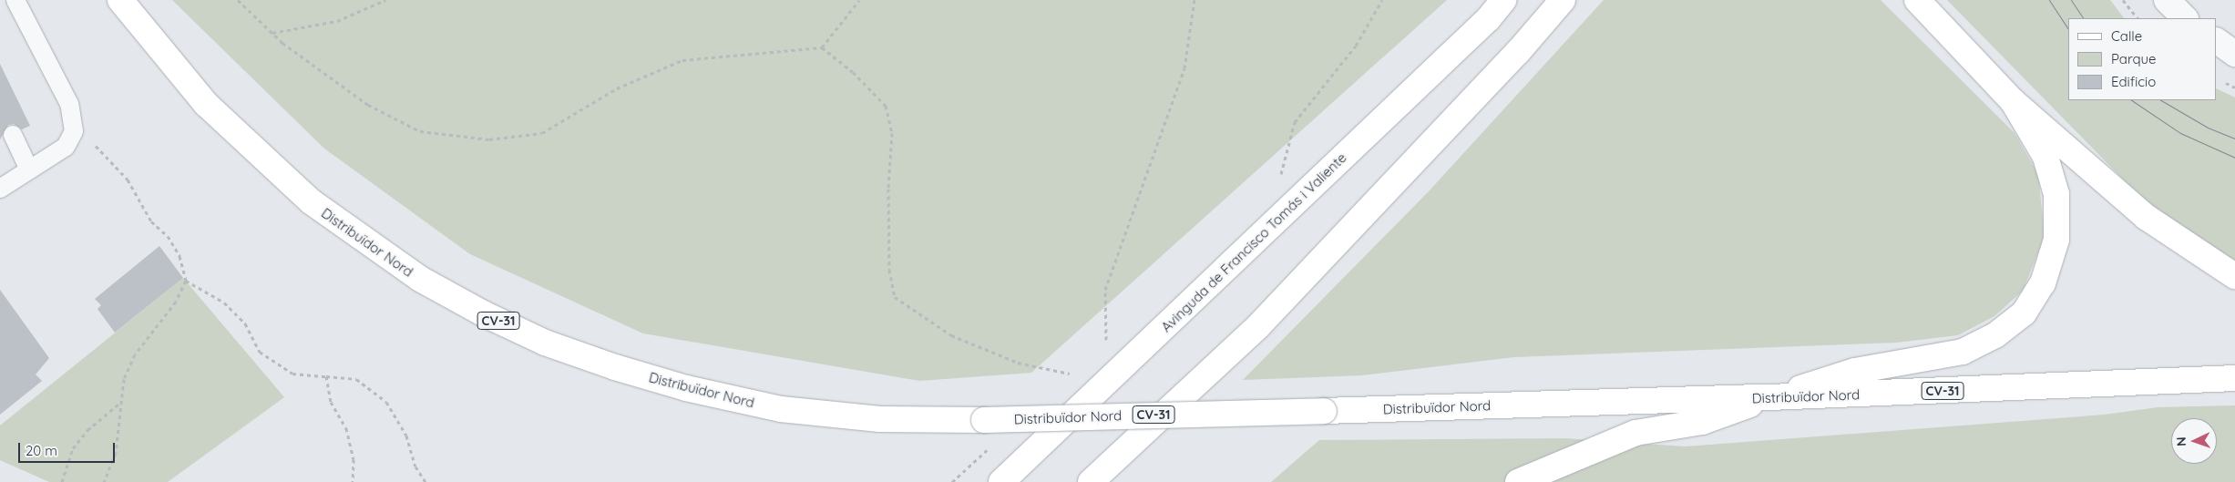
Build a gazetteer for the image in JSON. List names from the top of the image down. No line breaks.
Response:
{"streets":{"main road":["Distribuïdor Nord","Avinguda de Francisco Tomás i Valiente","CV-31"]},"legend":["Calle","Parque","Edificio"],"scale_bar":"20 m","north":"left"}
